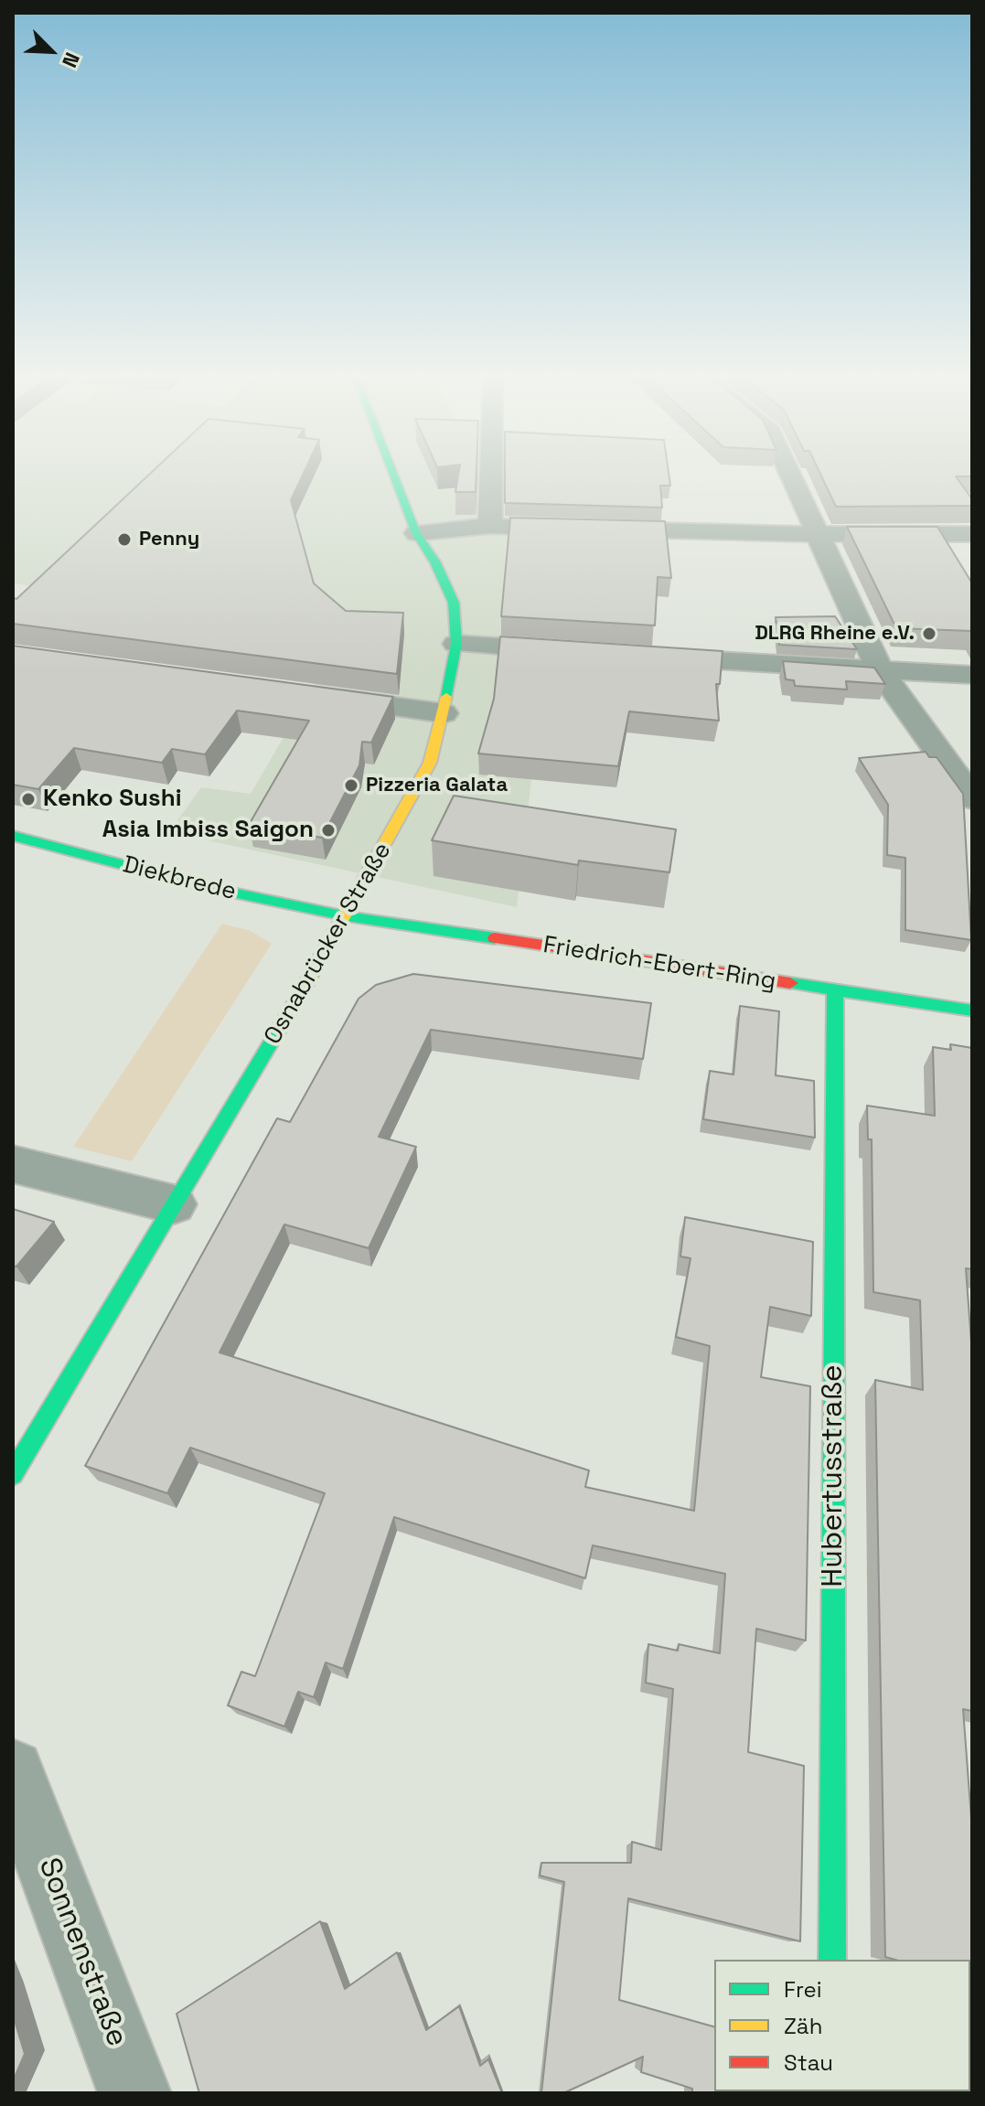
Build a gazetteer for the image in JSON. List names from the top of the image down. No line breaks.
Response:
{"streets":{"main road":["Diekbrede","Osnabrücker Straße","Friedrich-Ebert-Ring","Hubertusstraße"],"street":["Sonnenstraße"]},"crossings":[["Diekbrede","Osnabrücker Straße"],["Diekbrede","Friedrich-Ebert-Ring"],["Osnabrücker Straße","Friedrich-Ebert-Ring"],["Friedrich-Ebert-Ring","Hubertusstraße"]],"places":["Penny","DLRG Rheine e.V.","Pizzeria Galata","Kenko Sushi","Asia Imbiss Saigon"],"legend":["Frei","Zäh","Stau"],"north":"bottom right"}
